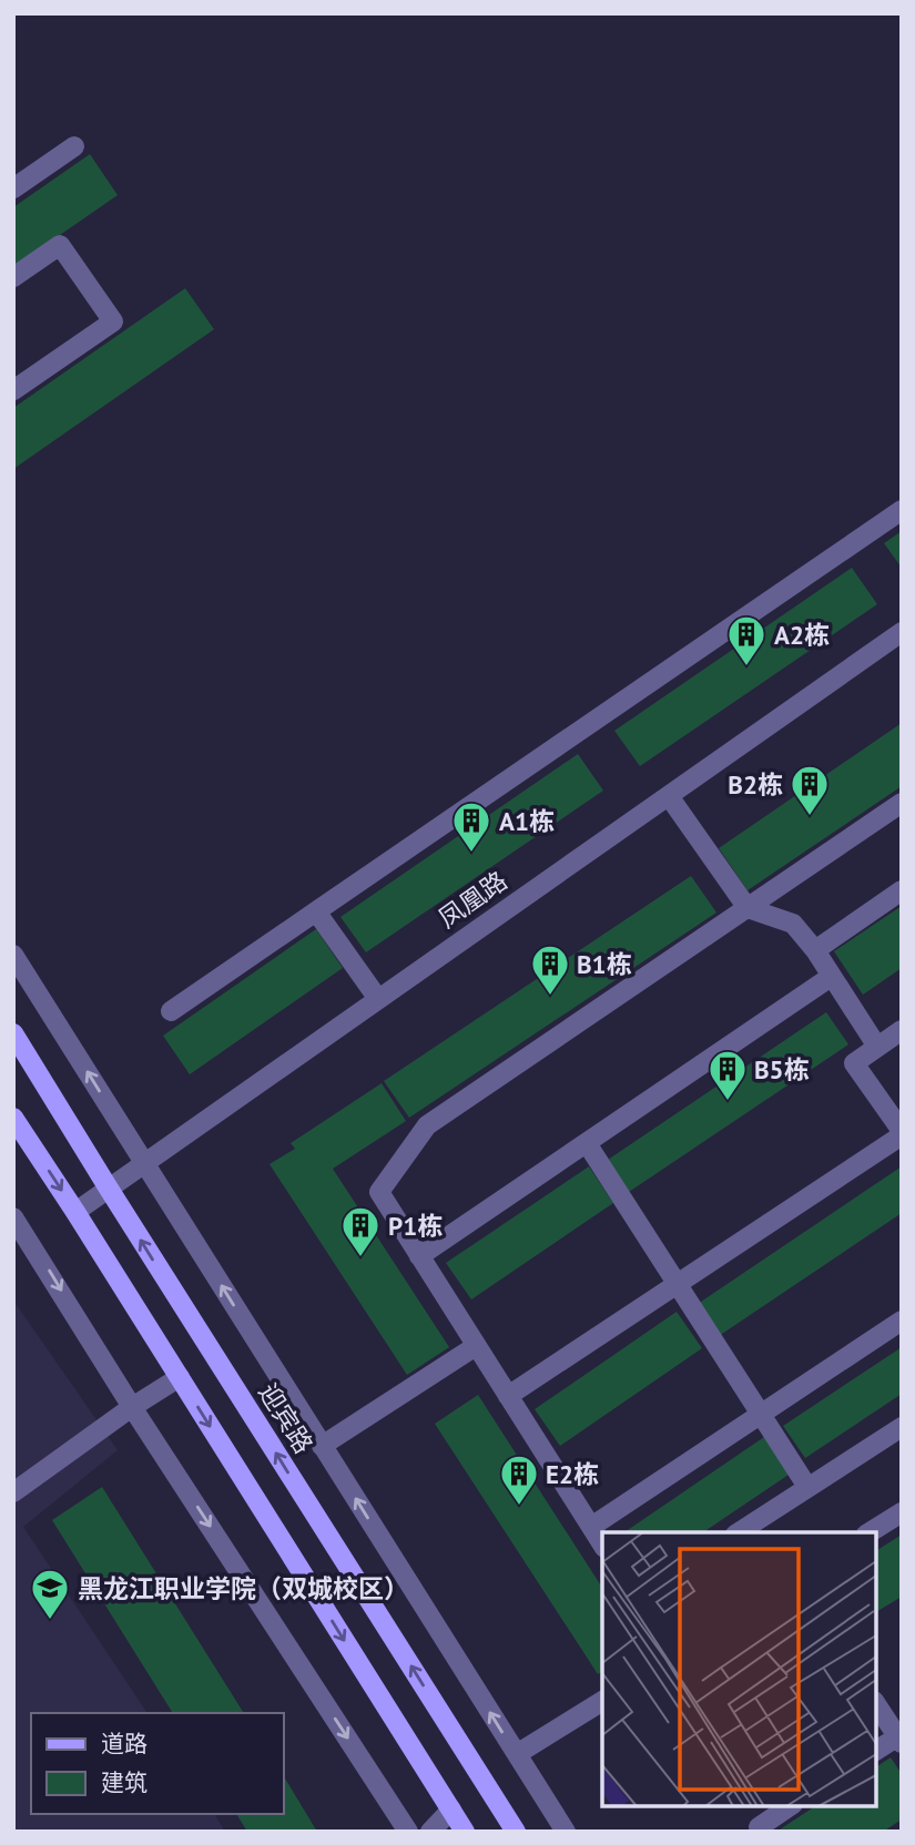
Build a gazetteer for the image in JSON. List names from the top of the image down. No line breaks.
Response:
{"streets":{"main road":["迎宾路"],"street":["凤凰路"]},"crossings":[["凤凰路","迎宾路"]],"places":{"building":["A2栋","B2栋","A1栋","B1栋","B5栋","P1栋","E2栋"],"school or university":["黑龙江职业学院（双城校区）"]},"legend":["道路","建筑"]}
